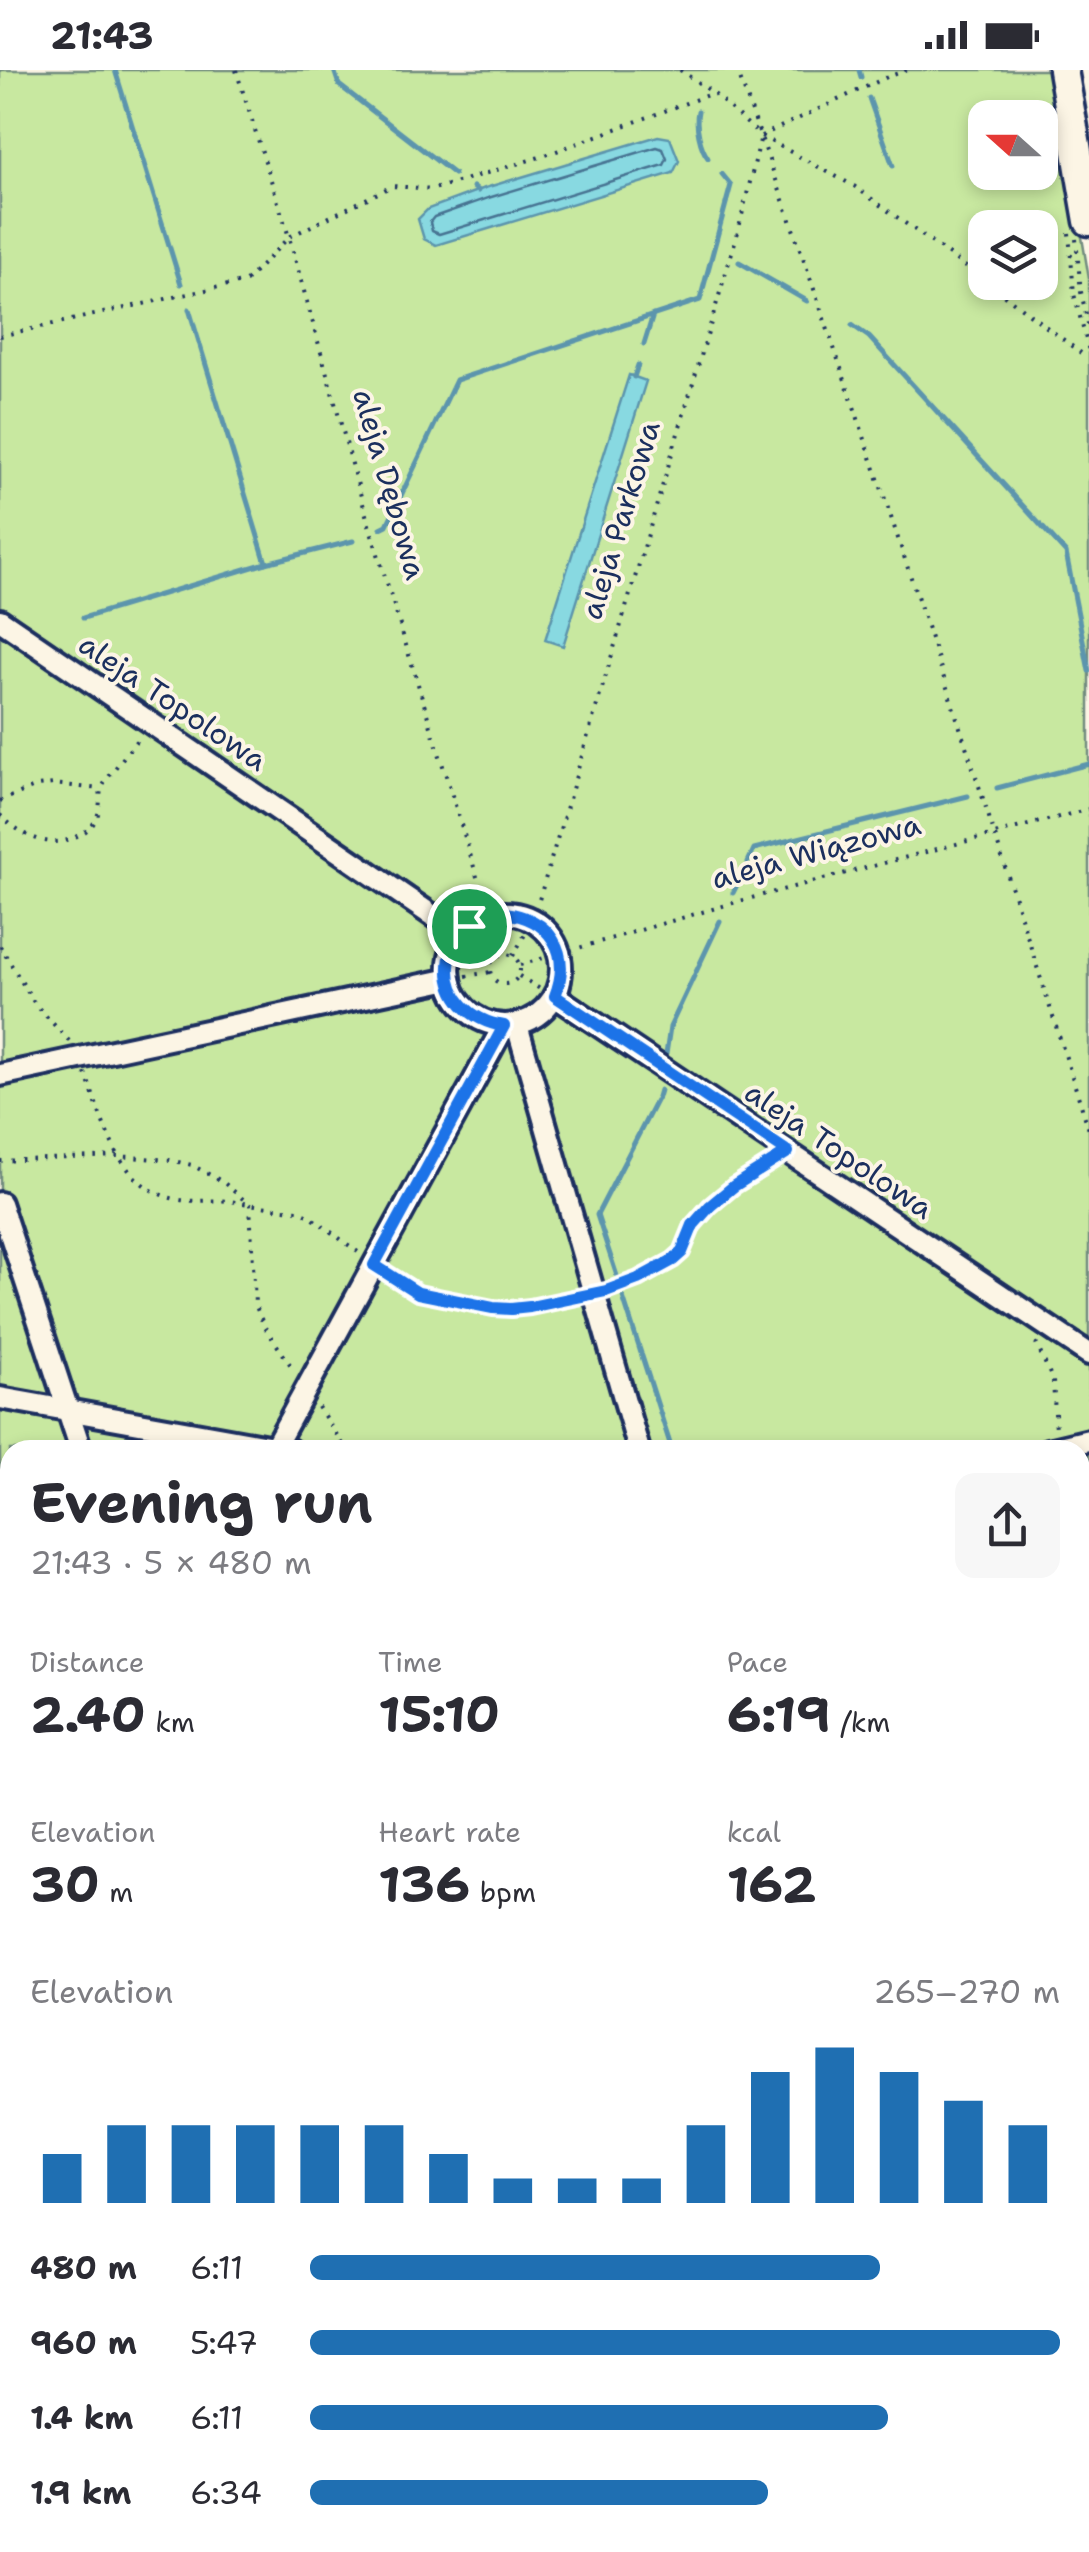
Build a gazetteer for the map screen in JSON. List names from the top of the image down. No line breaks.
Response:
{"streets":{"street":["aleja Topolowa"],"path":["aleja Dębowa","aleja Parkowa","aleja Wiązowa"]},"crossings":[["aleja Dębowa","aleja Parkowa"],["aleja Dębowa","aleja Wiązowa"],["aleja Parkowa","aleja Wiązowa"]],"north":"left","page":{"status":"21:43","heading":["Evening run","21:43 · 5 × 480 m"],"stats":[["Distance","2.40 km"],["Time","15:10"],["Pace","6:19 /km"],["Elevation","30 m"],["Heart rate","136 bpm"],["kcal","162"]],"chart":["Elevation","265–270 m"],"list":[{"name":"480 m","note":"6:11"},{"name":"960 m","note":"5:47"},{"name":"1.4 km","note":"6:11"},{"name":"1.9 km","note":"6:34"}]}}
